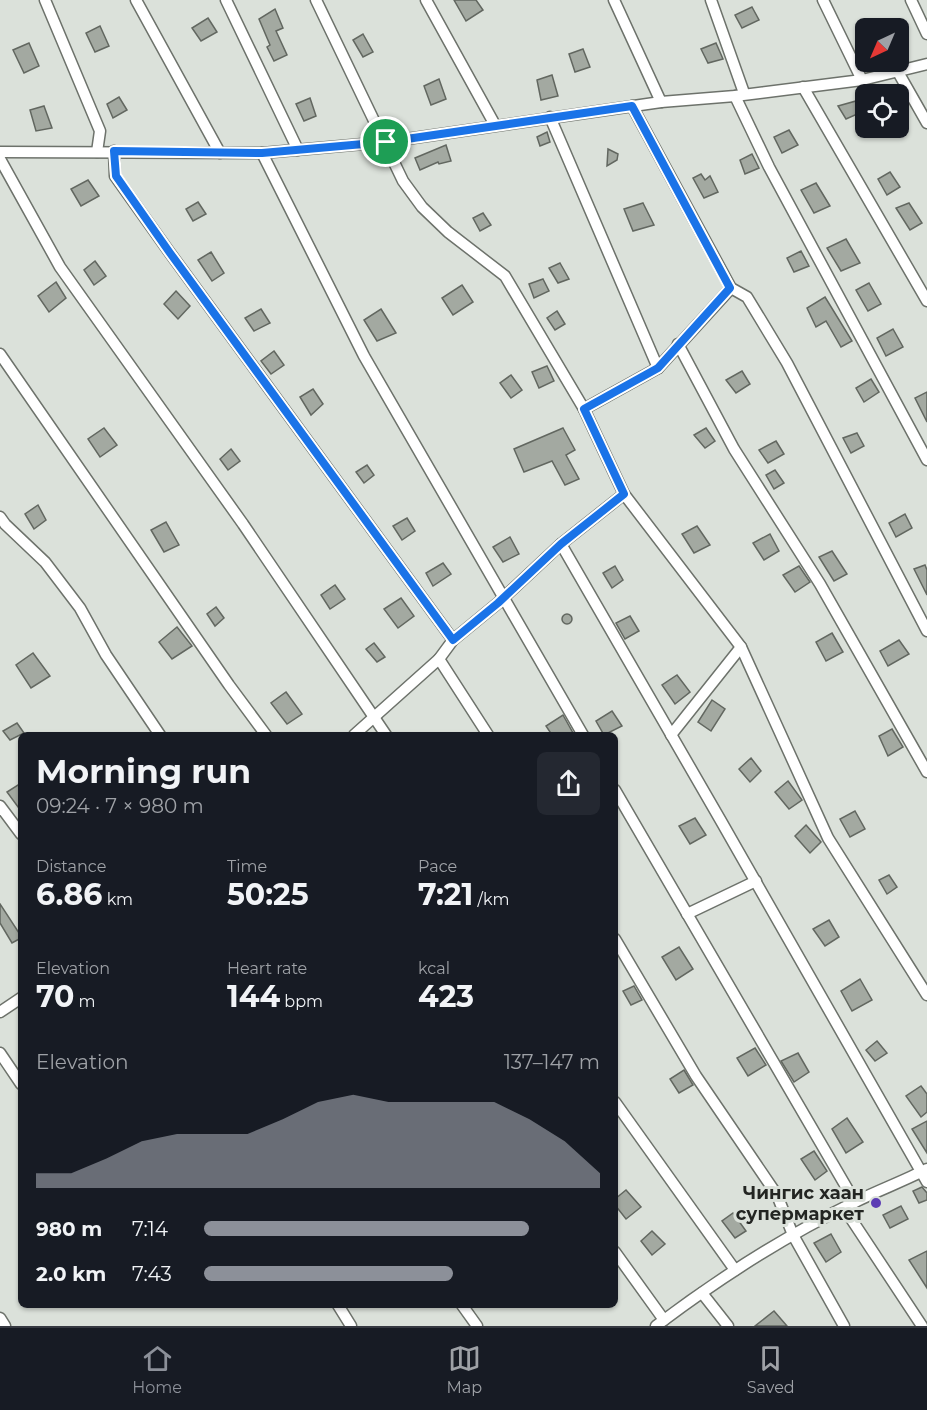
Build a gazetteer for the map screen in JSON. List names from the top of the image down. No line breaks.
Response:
{"places":["Чингис хаан супермаркет"],"north":"bottom left","page":{"heading":["Morning run","09:24 · 7 × 980 m"],"stats":[["Distance","6.86 km"],["Time","50:25"],["Pace","7:21 /km"],["Elevation","70 m"],["Heart rate","144 bpm"],["kcal","423"]],"chart":["Elevation","137–147 m"],"list":[{"name":"980 m","note":"7:14"},{"name":"2.0 km","note":"7:43"}],"tabs":["Home","Map","Saved"]}}
